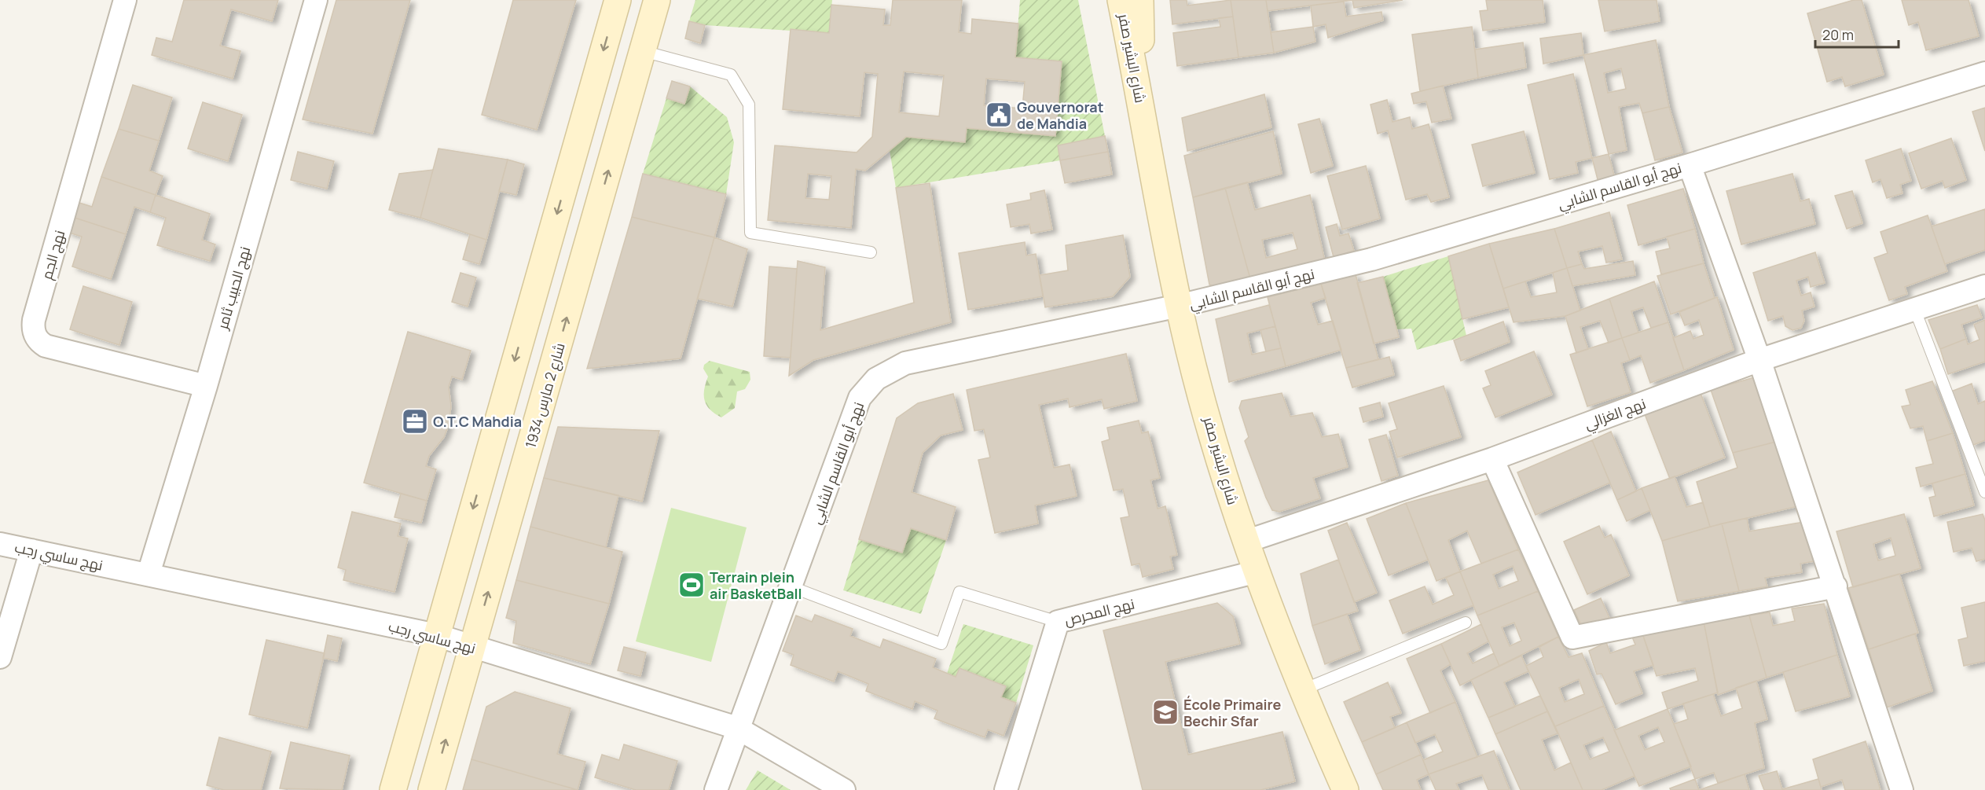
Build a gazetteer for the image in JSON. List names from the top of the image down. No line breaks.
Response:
{"streets":{"street":["شارع البشير صفر","نهج أبو القاسم الشابي","نهج الجم","نهج الحبيب ثامر","شارع 2 مارس 1934","نهج الغزالي","نهج ساسي رجب","نهج المحرص"]},"crossings":[["شارع البشير صفر","نهج أبو القاسم الشابي"],["شارع البشير صفر","نهج الغزالي"],["شارع البشير صفر","نهج المحرص"],["نهج أبو القاسم الشابي","نهج ساسي رجب"],["نهج الجم","نهج الحبيب ثامر"],["نهج الحبيب ثامر","نهج ساسي رجب"],["شارع 2 مارس 1934","نهج ساسي رجب"]],"places":{"public building":["Gouvernorat de Mahdia"],"office":["O.T.C Mahdia"],"sports":["Terrain plein air BasketBall"],"school or university":["École Primaire Bechir Sfar"]},"scale_bar":"20 m"}
